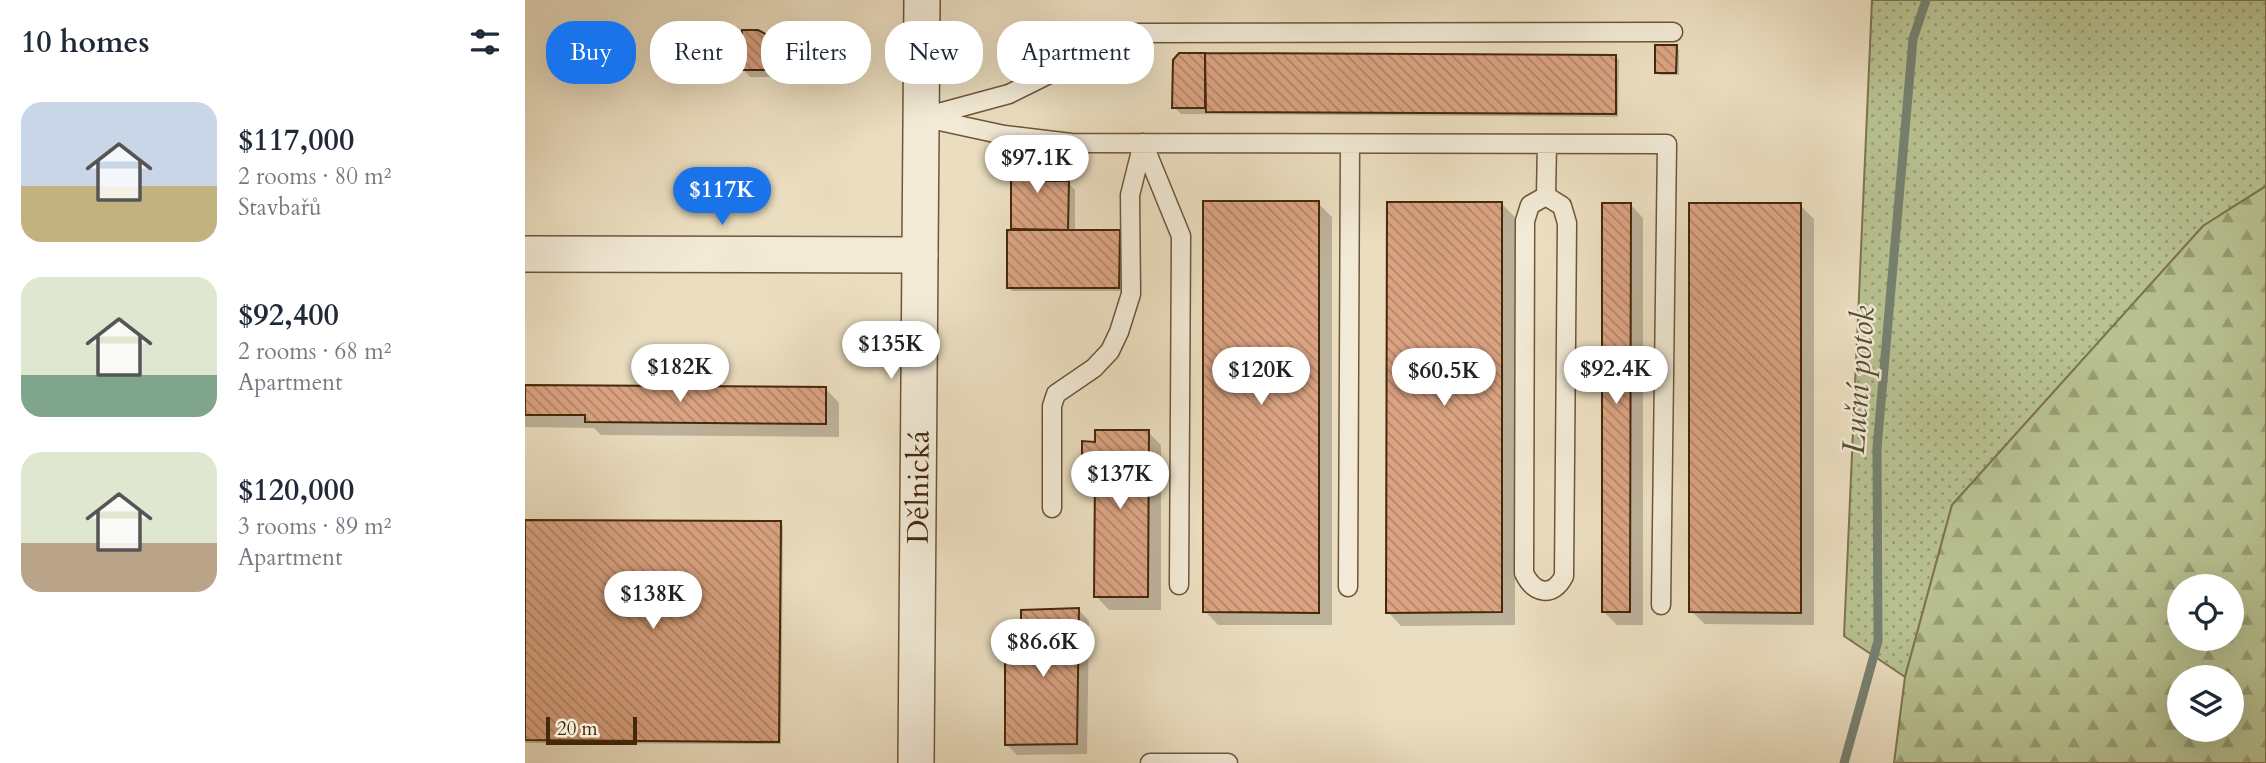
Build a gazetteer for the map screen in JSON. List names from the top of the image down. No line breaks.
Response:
{"streets":{"street":["Dělnická"]},"water":["Luční potok"],"scale_bar":"20 m","page":{"heading":"10 homes","chip":["Buy","Rent","Filters","New","Apartment"],"list":[{"name":"$117,000","note":"2 rooms · 80 m² · Stavbařů"},{"name":"$92,400","note":"2 rooms · 68 m² · Apartment"},{"name":"$120,000","note":"3 rooms · 89 m² · Apartment"}],"price":["$97.1K","$117K","$135K","$182K","$92.4K","$120K","$60.5K","$137K","$138K","$86.6K"],"scale":"20 m"}}
